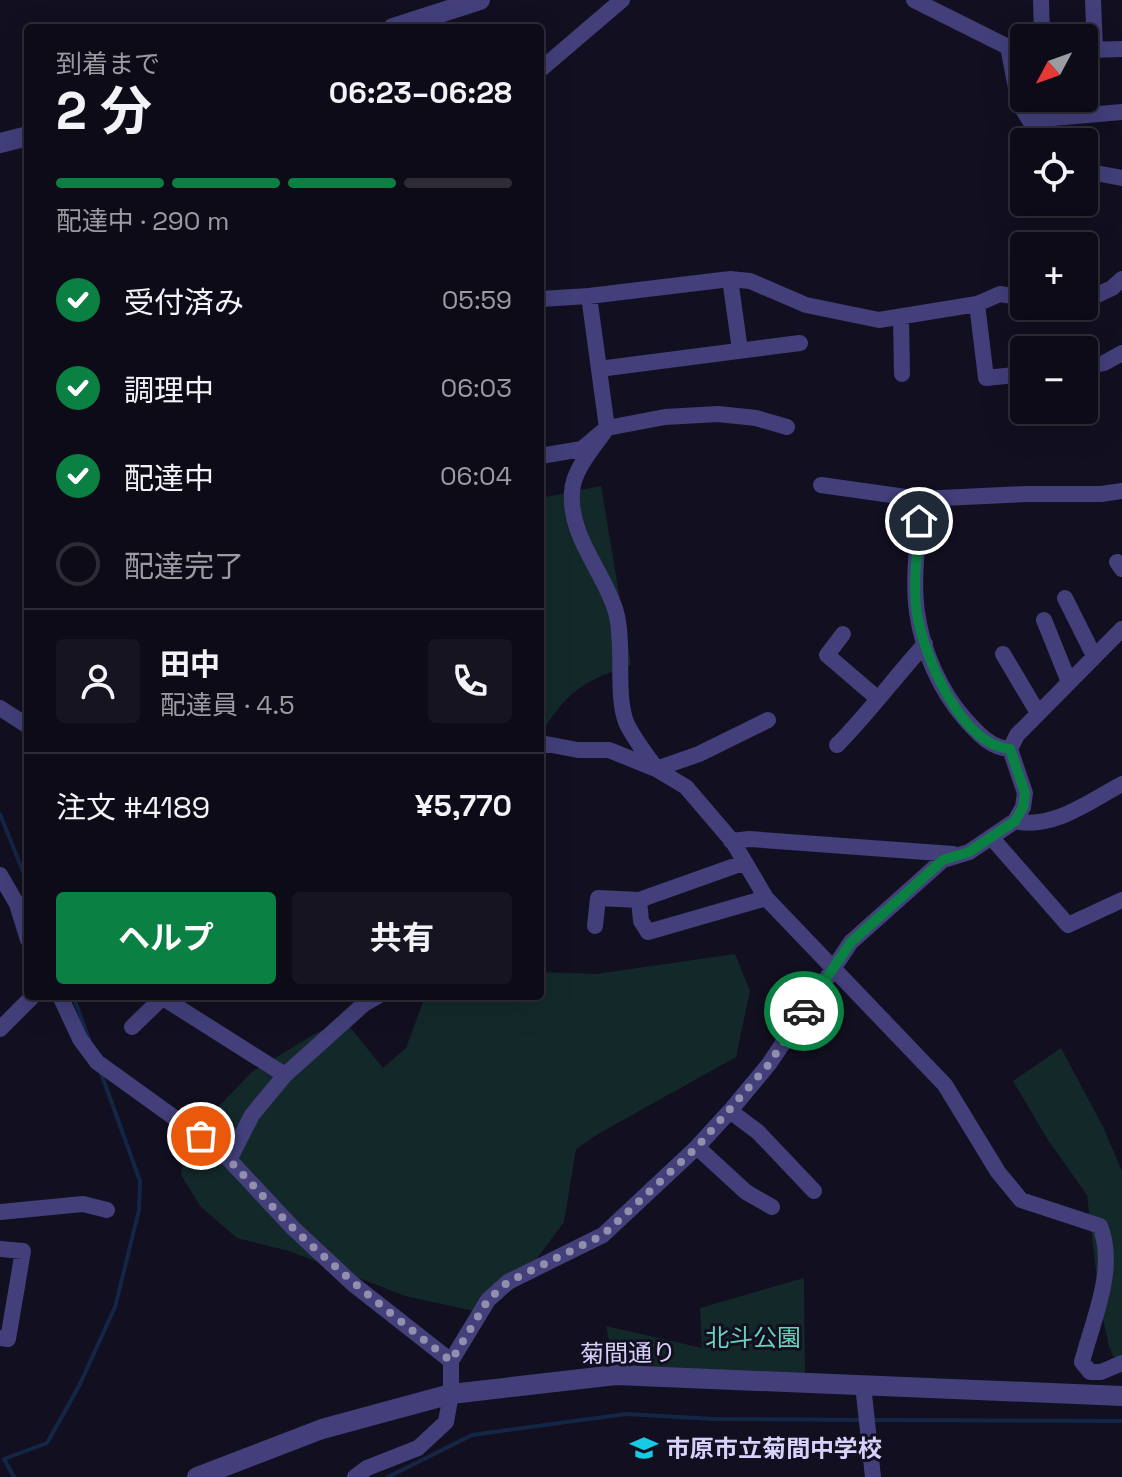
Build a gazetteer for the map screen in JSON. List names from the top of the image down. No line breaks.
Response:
{"streets":{"street":["菊間通り"]},"parks":["北斗公園"],"places":{"school or university":["市原市立菊間中学校"]},"north":"bottom left","page":{"map_buttons":["+","−"],"heading":["2 分","到着まで","06:23–06:28"],"panel":["田中","配達員 · 4.5","注文 #4189","¥5,770"],"bar":"配達中 · 290 m","list":[["受付済み","05:59"],["調理中","06:03"],["配達中","06:04"],"配達完了"],"buttons":["ヘルプ","共有"]}}
